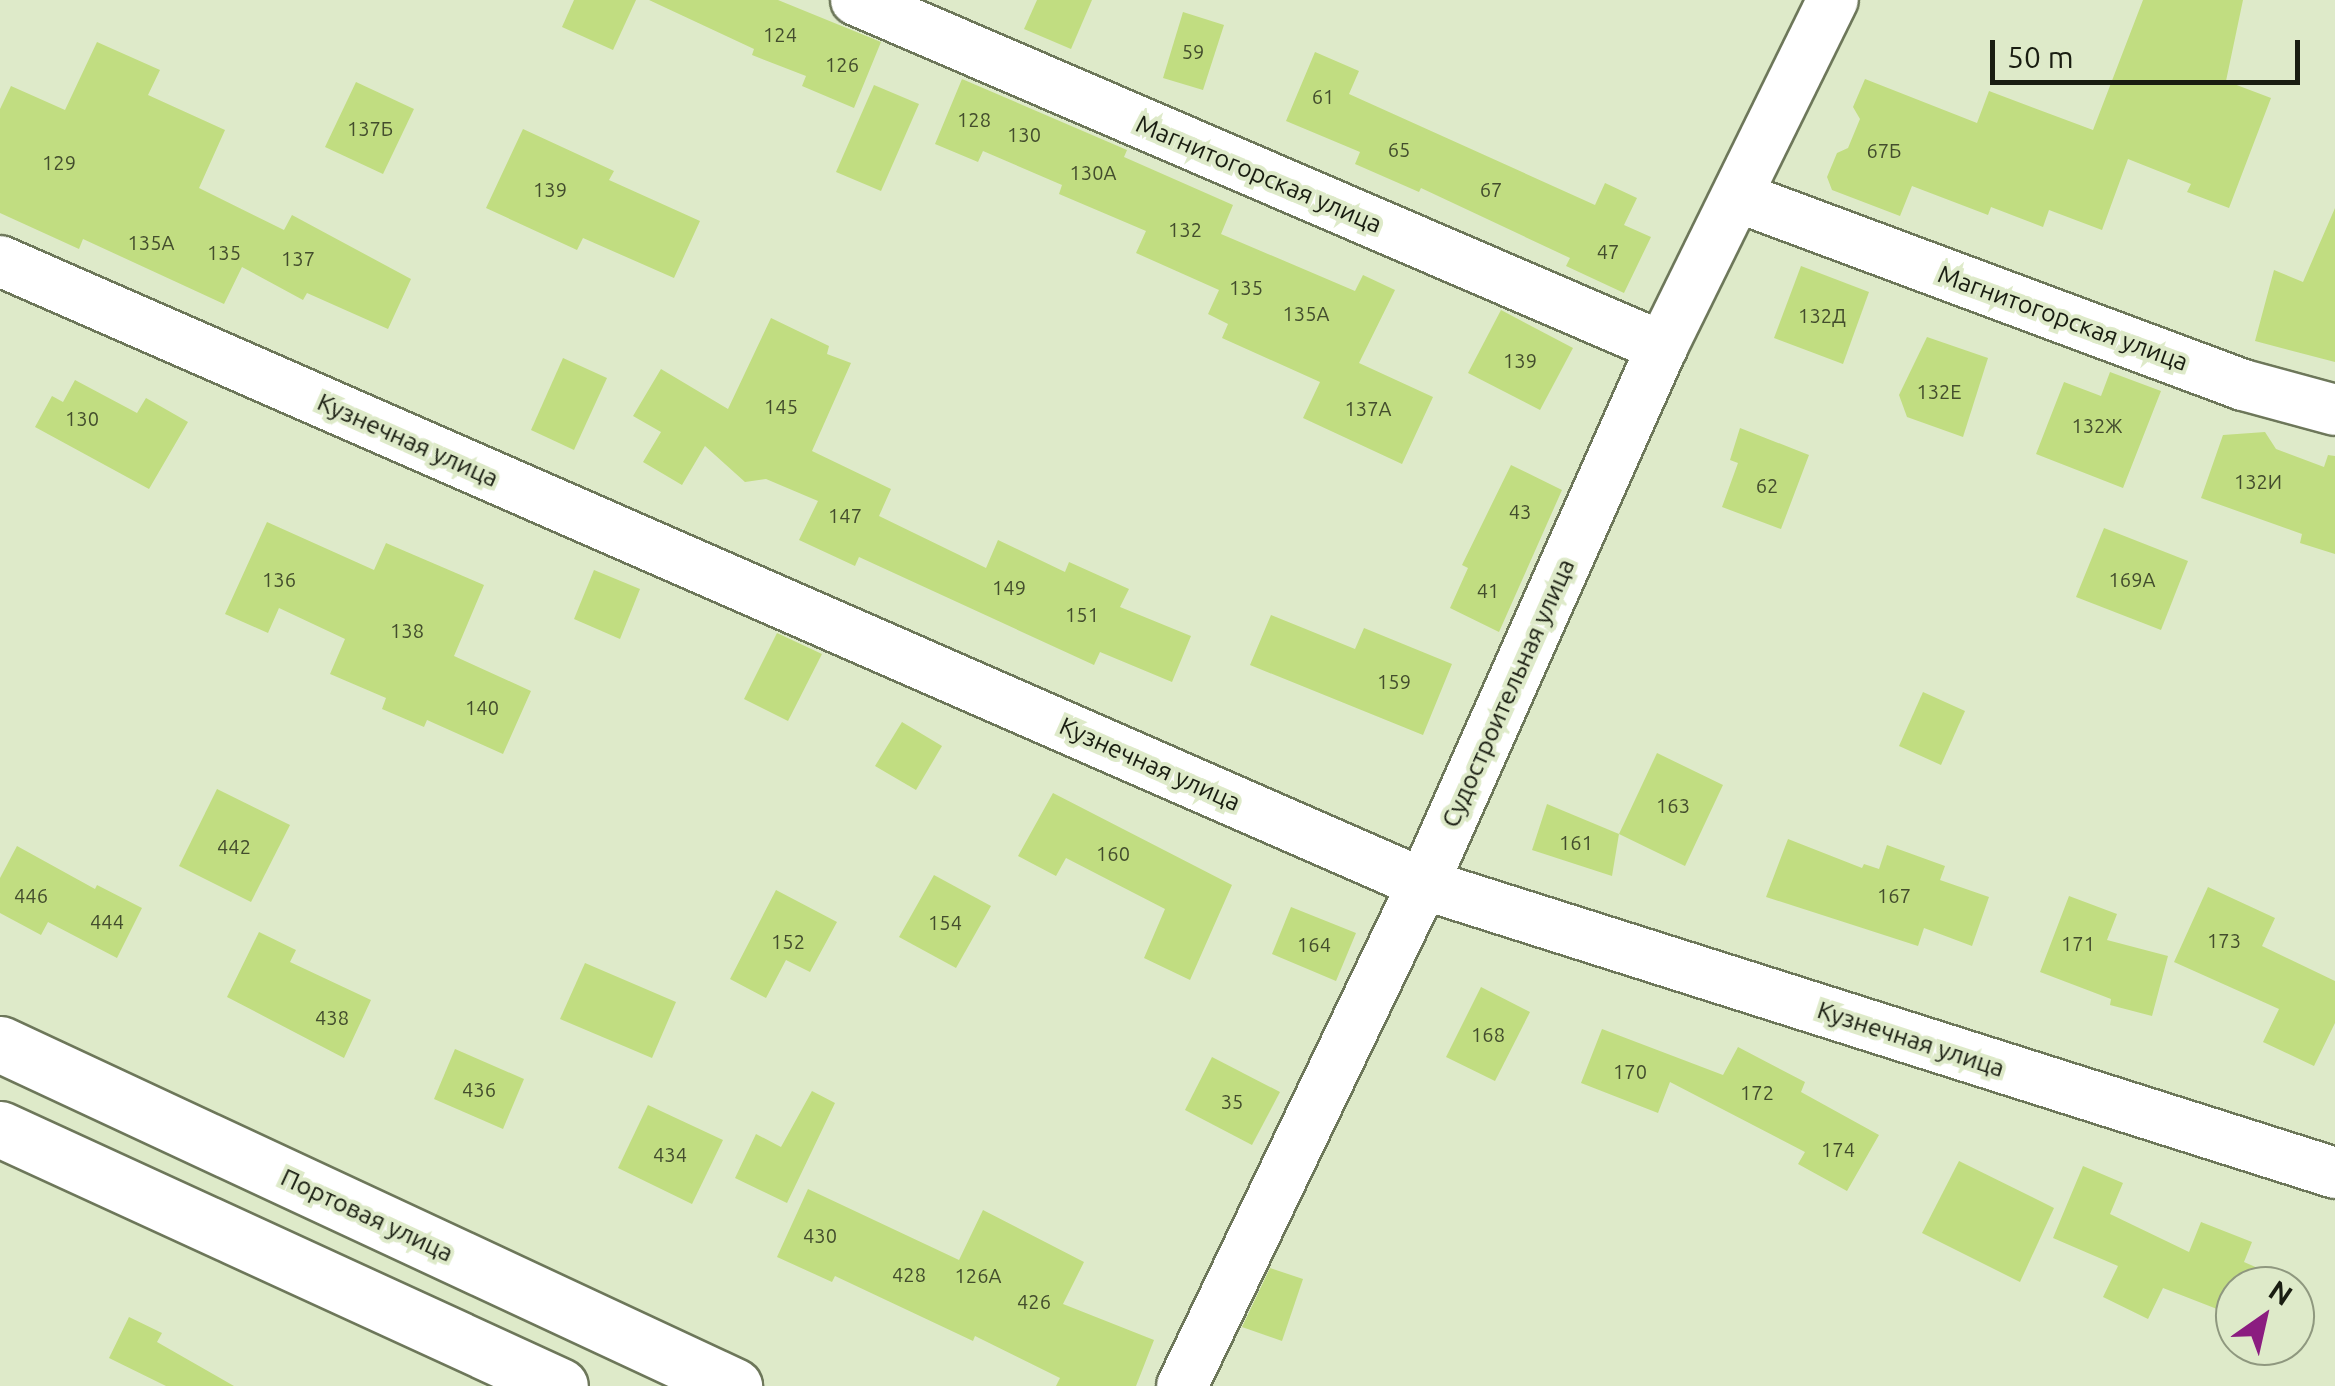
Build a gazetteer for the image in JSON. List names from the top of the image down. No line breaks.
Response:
{"streets":{"main road":["Портовая улица"],"street":["Магнитогорская улица","Кузнечная улица","Судостроительная улица"]},"crossings":[["Магнитогорская улица","Судостроительная улица"],["Кузнечная улица","Судостроительная улица"]],"house_numbers":["124","59","126","61","128","137Б","130","65","67Б","129","130А","139","67","132","135А","47","135","137","135","135А","132Д","139","132Е","145","137А","130","132Ж","132И","62","43","147","136","169А","149","41","151","138","159","140","163","161","442","160","446","167","444","154","173","152","171","164","438","168","170","436","172","35","174","434","430","428","126А","426"],"scale_bar":"50 m","north":"top right"}
